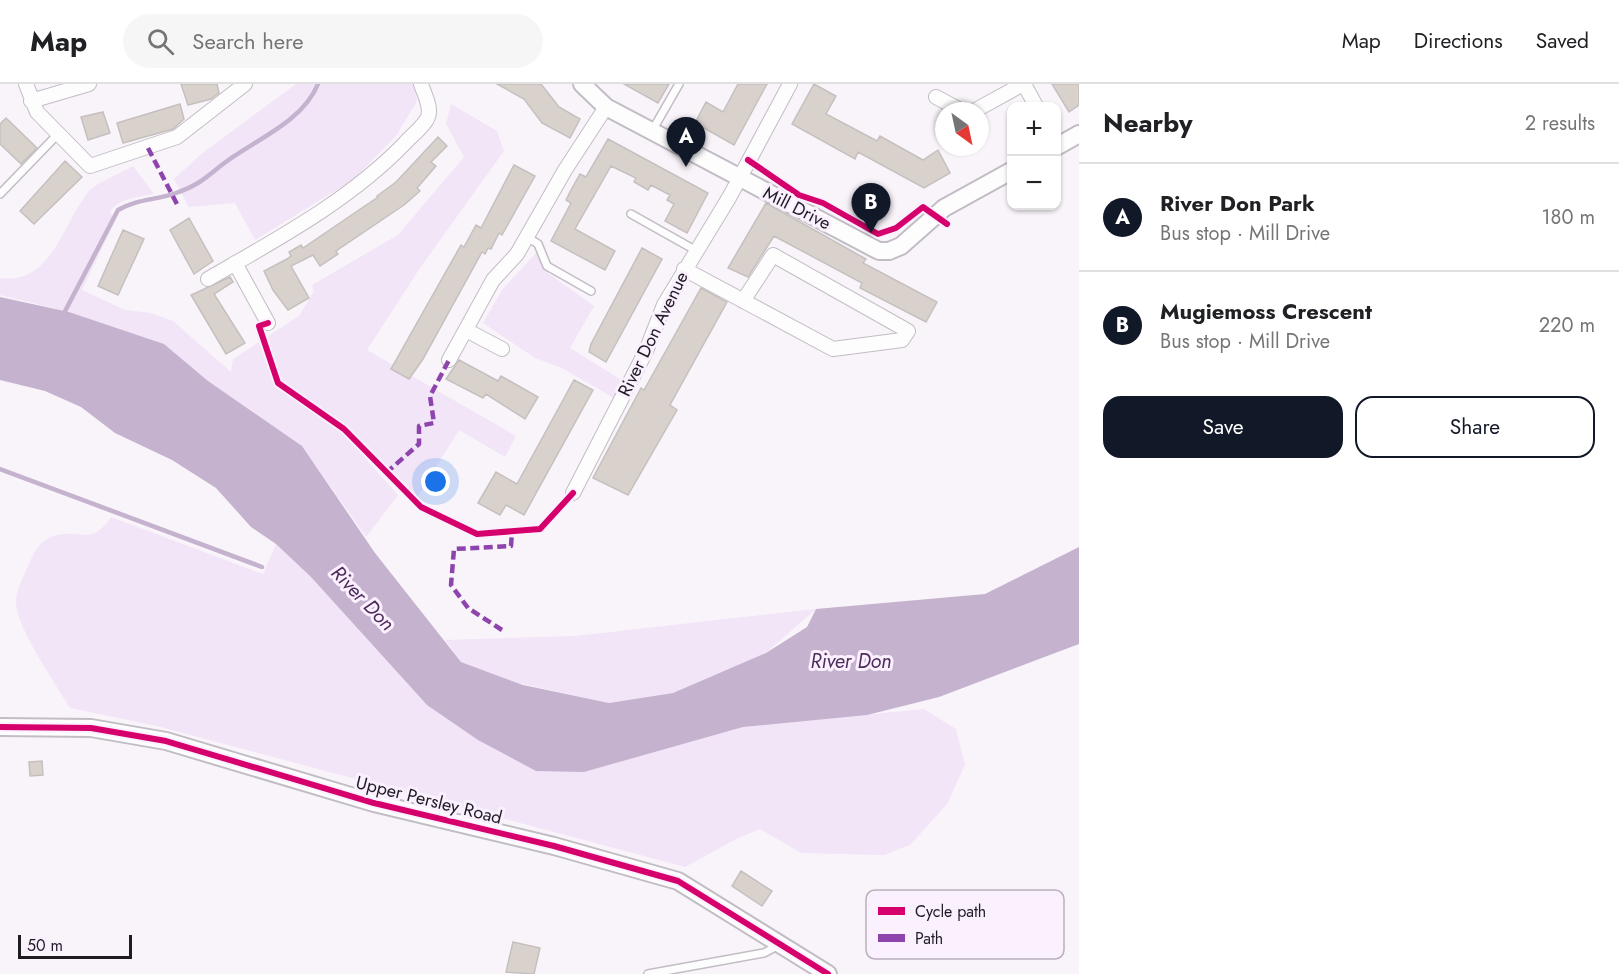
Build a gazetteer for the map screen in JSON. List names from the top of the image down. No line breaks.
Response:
{"streets":{"street":["Mill Drive","River Don Avenue","Upper Persley Road"]},"crossings":[["Mill Drive","River Don Avenue"]],"water":["River Don"],"legend":["Cycle path","Path"],"scale_bar":"50 m","north":"bottom right","page":{"header":"Map","search":"Search here","nav":["Map","Directions","Saved"],"heading":["Nearby","2 results"],"map_buttons":["+","−"],"pins":["A","B"],"list":[{"mark":"A","name":"River Don Park","note":"Bus stop · Mill Drive","value":"180 m"},{"mark":"B","name":"Mugiemoss Crescent","note":"Bus stop · Mill Drive","value":"220 m"}],"buttons":["Save","Share"],"scale":"50 m"}}
